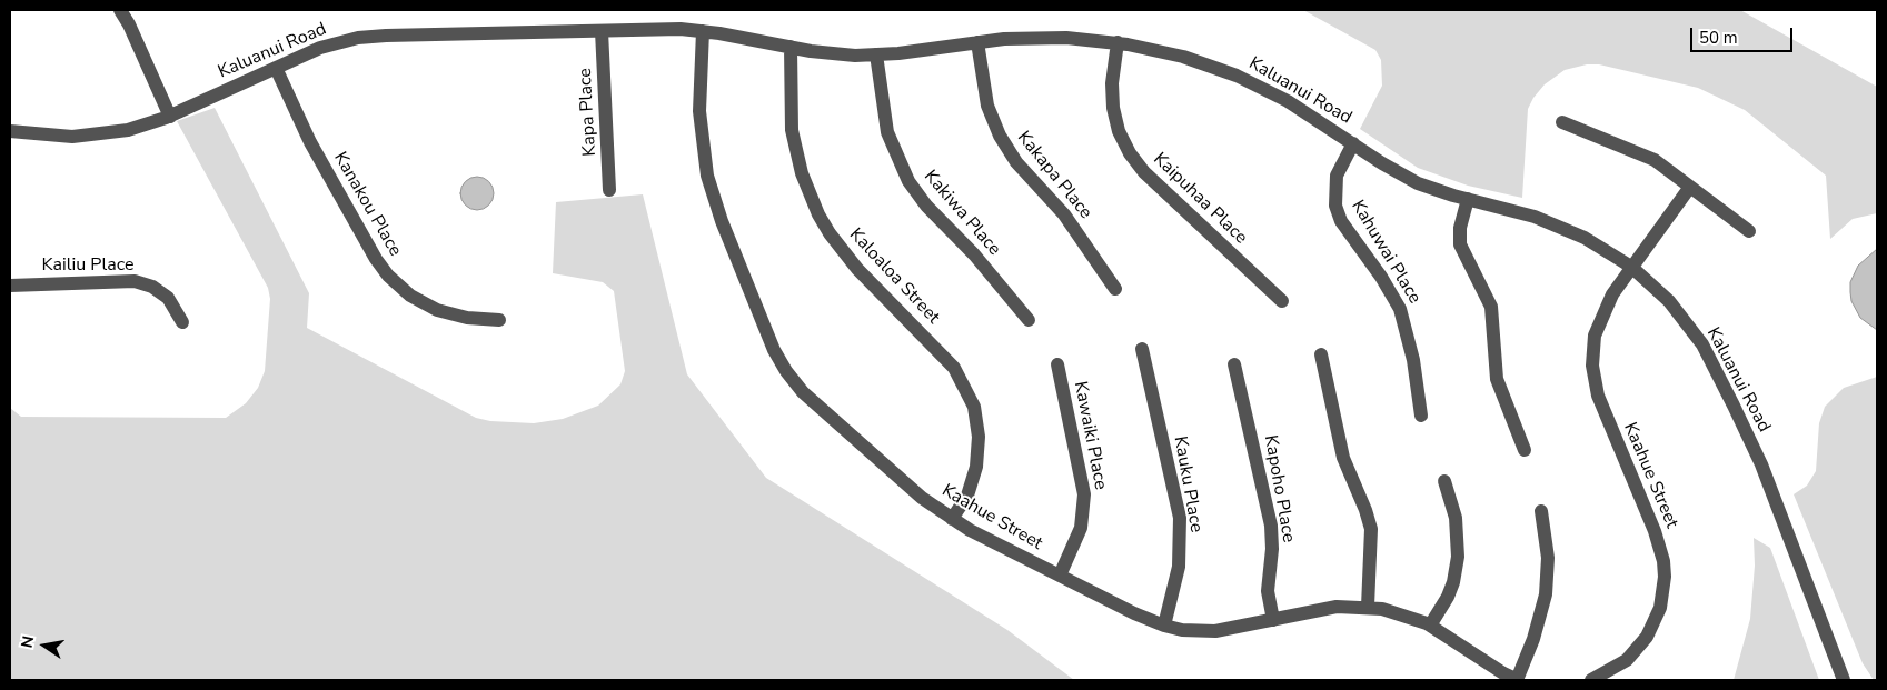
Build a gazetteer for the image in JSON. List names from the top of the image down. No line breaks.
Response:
{"streets":{"street":["Kaluanui Road","Kapa Place","Kakapa Place","Kaipuhaa Place","Kanakou Place","Kakiwa Place","Kahuwai Place","Kailiu Place","Kaloaloa Street","Kawaiki Place","Kaahue Street","Kauku Place","Kapoho Place"]},"crossings":[["Kaluanui Road","Kapa Place"],["Kaluanui Road","Kakapa Place"],["Kaluanui Road","Kaipuhaa Place"],["Kaluanui Road","Kanakou Place"],["Kaluanui Road","Kakiwa Place"],["Kaluanui Road","Kahuwai Place"],["Kaluanui Road","Kaloaloa Street"],["Kaluanui Road","Kaahue Street"],["Kaloaloa Street","Kaahue Street"],["Kawaiki Place","Kaahue Street"],["Kaahue Street","Kauku Place"],["Kaahue Street","Kapoho Place"]],"scale_bar":"50 m","north":"left"}
